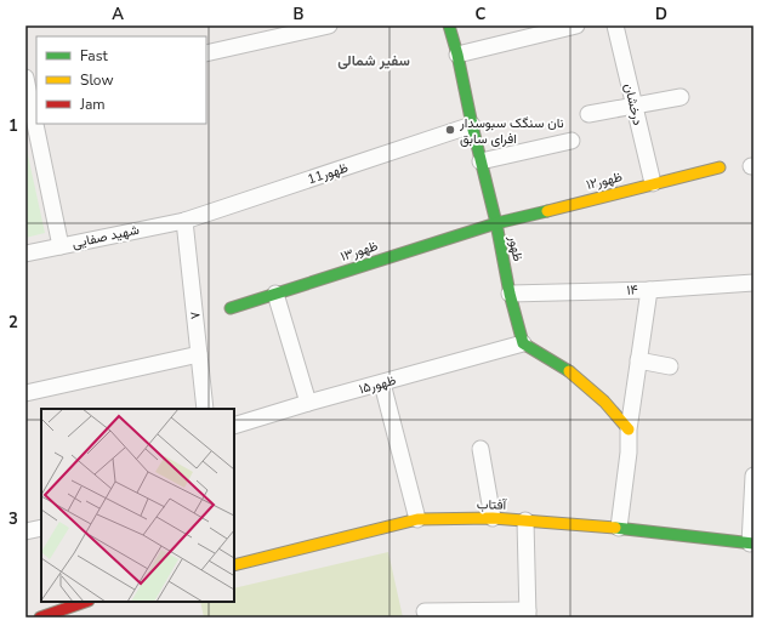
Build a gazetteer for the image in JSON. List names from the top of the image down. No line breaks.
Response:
{"streets":{"street":["درخشان","11ظهور","ظهور۱۲","شهید صفایی","ظهور","ظهور۱۳","۱۴","۷","ظهور۱۵","آفتاب"]},"crossings":[["درخشان","ظهور۱۲"],["11ظهور","شهید صفایی"],["11ظهور","ظهور"],["11ظهور","۷"],["ظهور۱۲","ظهور"],["ظهور۱۲","ظهور۱۳"],["شهید صفایی","۷"],["ظهور","ظهور۱۳"],["ظهور","۱۴"],["ظهور","ظهور۱۵"]],"districts":["سفیر شمالی"],"places":["نان سنگک سبوسدار افرای سابق"],"legend":["Fast","Slow","Jam"],"grid":{"columns":["A","B","C","D"],"rows":["1","2","3"]}}
